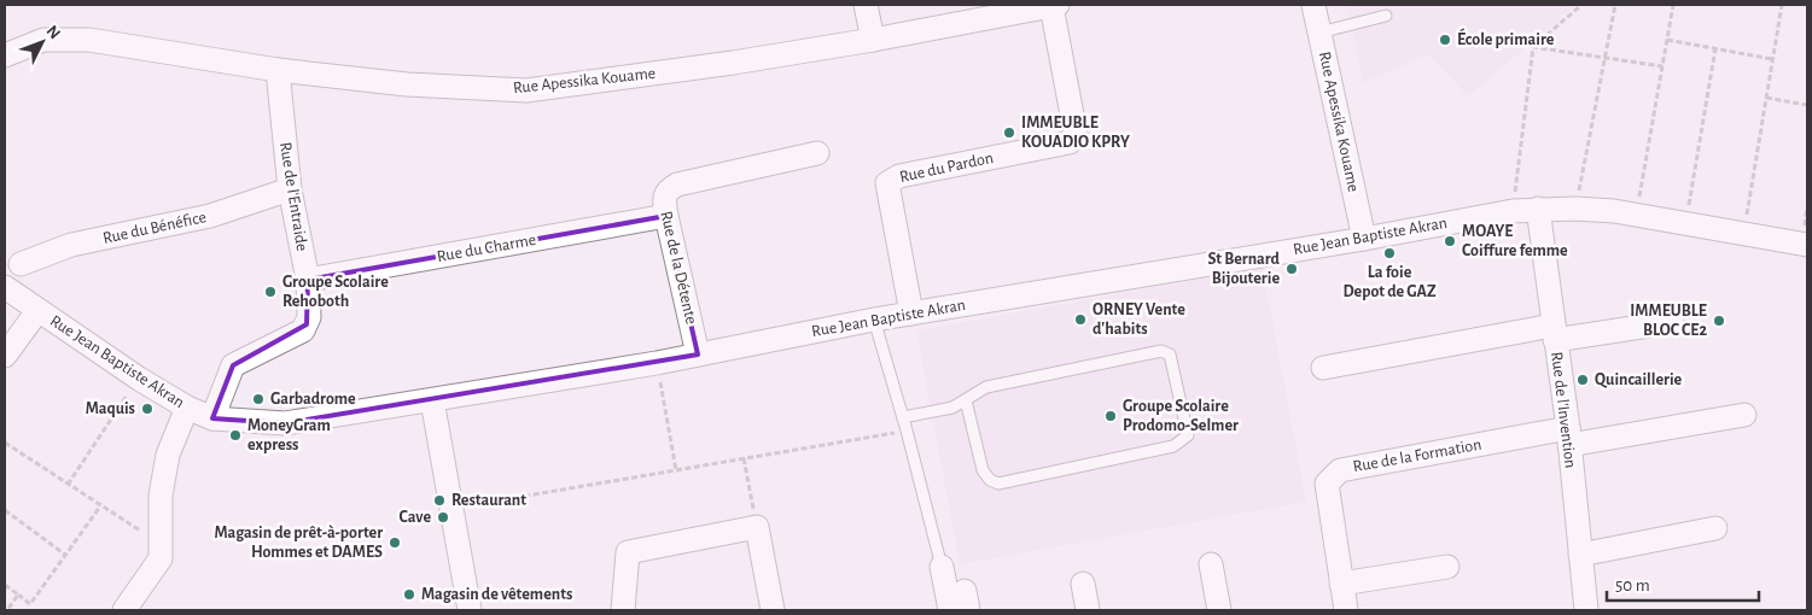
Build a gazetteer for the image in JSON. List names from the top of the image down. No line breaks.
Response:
{"streets":{"street":["Rue Apessika Kouame","Rue du Pardon","Rue de l'Entraide","Rue du Bénéfice","Rue Jean Baptiste Akran","Rue du Charme","Rue de la Détente","Rue de l'Invention","Rue de la Formation"]},"crossings":[["Rue Apessika Kouame","Rue du Pardon"],["Rue Apessika Kouame","Rue de l'Entraide"],["Rue Apessika Kouame","Rue Jean Baptiste Akran"],["Rue du Pardon","Rue Jean Baptiste Akran"],["Rue de l'Entraide","Rue du Bénéfice"],["Rue de l'Entraide","Rue Jean Baptiste Akran"],["Rue de l'Entraide","Rue du Charme"],["Rue Jean Baptiste Akran","Rue de la Détente"],["Rue Jean Baptiste Akran","Rue de l'Invention"],["Rue du Charme","Rue de la Détente"],["Rue de l'Invention","Rue de la Formation"]],"places":["École primaire","IMMEUBLE KOUADIO KPRY","MOAYE Coiffure femme","La foie Depot de GAZ","St Bernard Bijouterie","Groupe Scolaire Rehoboth","ORNEY Vente d'habits","IMMEUBLE BLOC CE2","Quincaillerie","Garbadrome","Maquis","Groupe Scolaire Prodomo-Selmer","MoneyGram express","Restaurant","Cave","Magasin de prêt-à-porter Hommes et DAMES","Magasin de vêtements"],"scale_bar":"50 m","north":"top right"}
